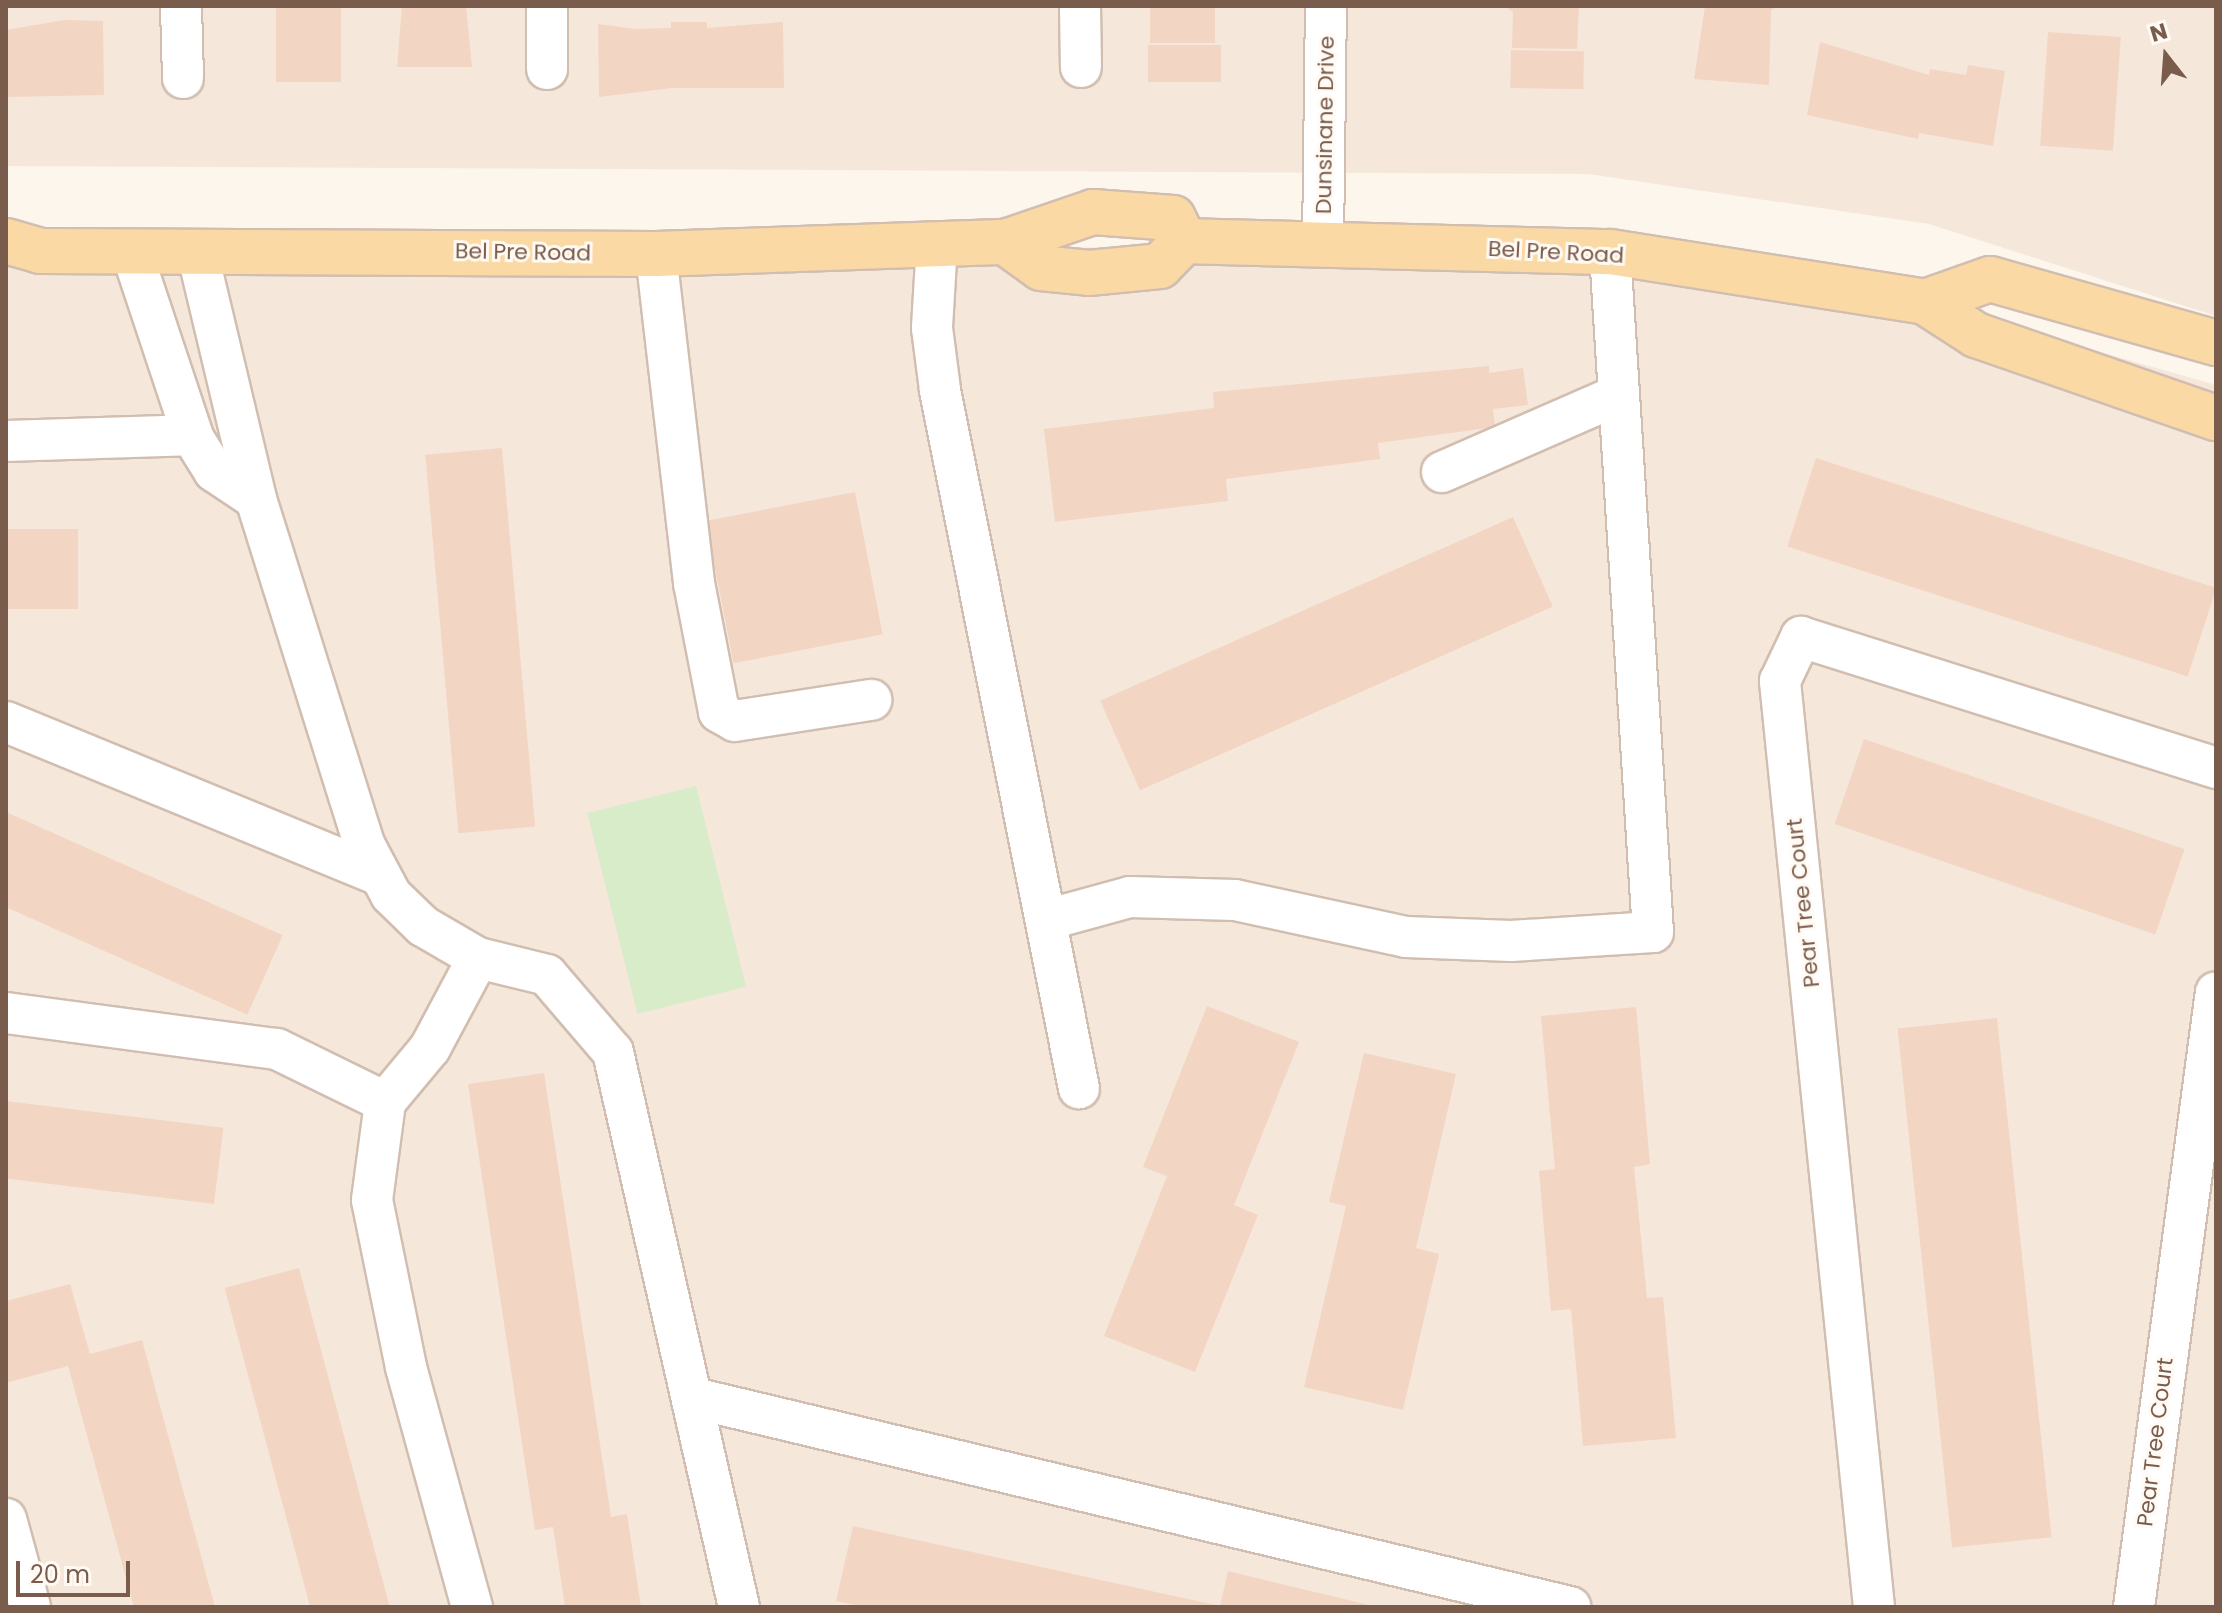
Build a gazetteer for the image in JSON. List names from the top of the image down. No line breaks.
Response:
{"streets":{"main road":["Bel Pre Road"],"street":["Dunsinane Drive","Pear Tree Court"]},"crossings":[["Dunsinane Drive","Bel Pre Road"]],"scale_bar":"20 m","north":"top"}
